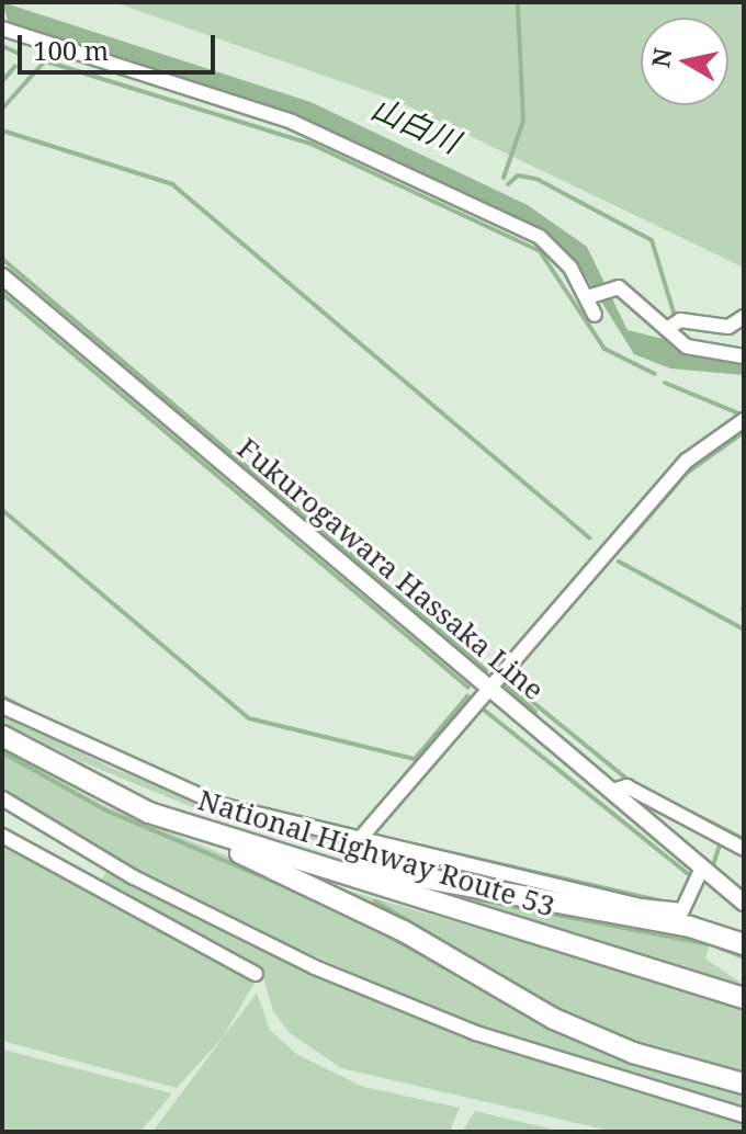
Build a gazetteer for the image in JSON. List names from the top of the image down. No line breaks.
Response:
{"streets":{"highway":["National Highway Route 53"],"main road":["Fukurogawara Hassaka Line"]},"water":["山白川"],"scale_bar":"100 m","north":"left"}
